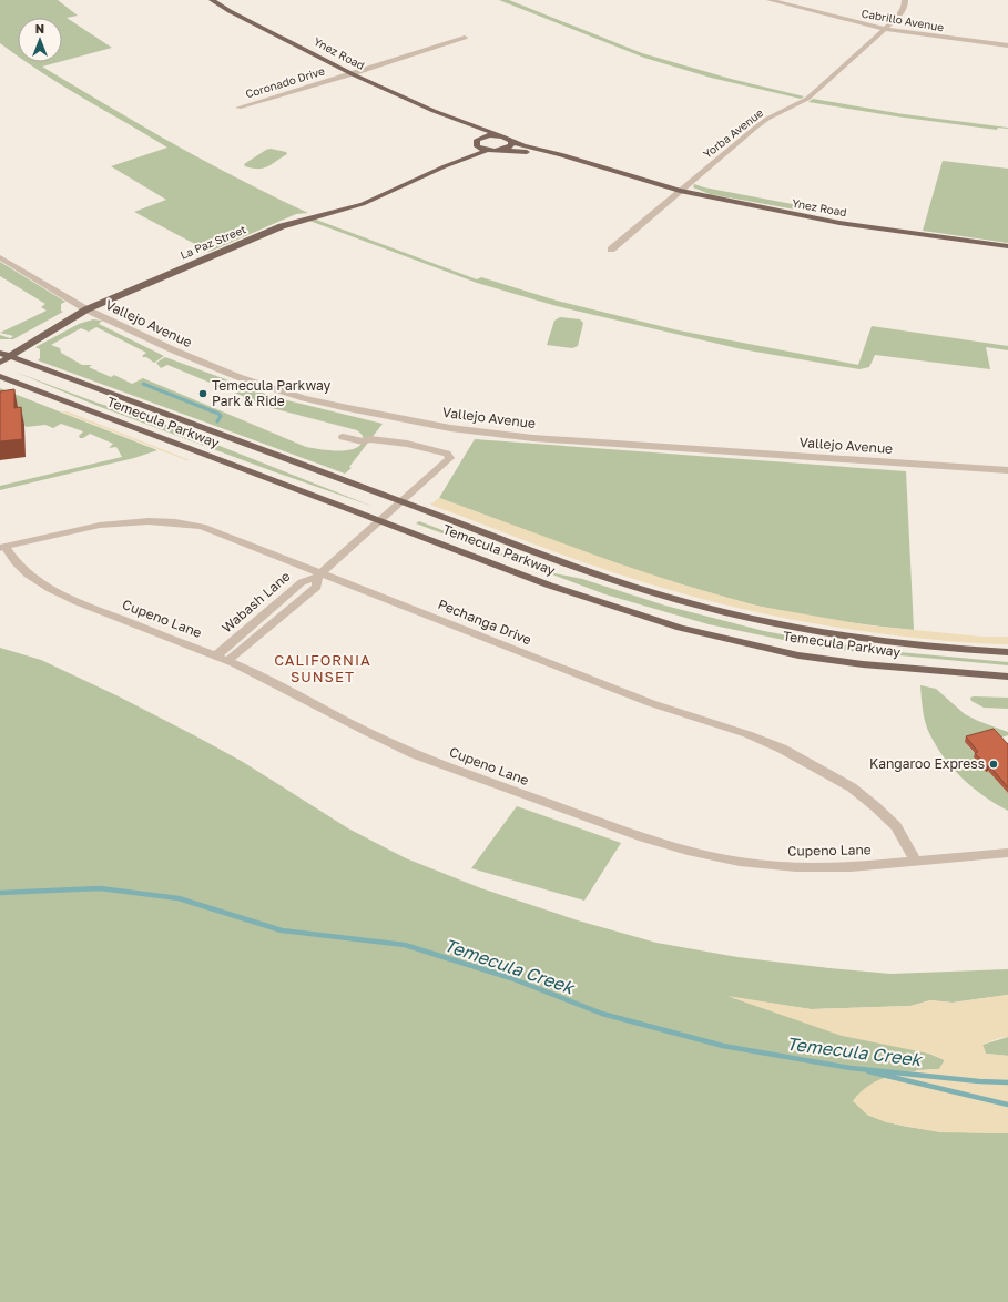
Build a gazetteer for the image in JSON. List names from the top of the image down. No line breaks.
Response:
{"streets":{"main road":["Ynez Road","La Paz Street","Temecula Parkway"],"street":["Cabrillo Avenue","Coronado Drive","Yorba Avenue","Vallejo Avenue","Wabash Lane","Cupeno Lane","Pechanga Drive"]},"crossings":[["Cabrillo Avenue","Yorba Avenue"],["Ynez Road","Coronado Drive"],["Ynez Road","Yorba Avenue"],["Ynez Road","La Paz Street"],["La Paz Street","Vallejo Avenue"],["La Paz Street","Temecula Parkway"],["Temecula Parkway","Wabash Lane"],["Wabash Lane","Cupeno Lane"],["Wabash Lane","Pechanga Drive"],["Cupeno Lane","Pechanga Drive"]],"districts":["CALIFORNIA SUNSET"],"water":["Temecula Creek"],"places":["Temecula Parkway Park & Ride","Kangaroo Express"],"north":"top"}
